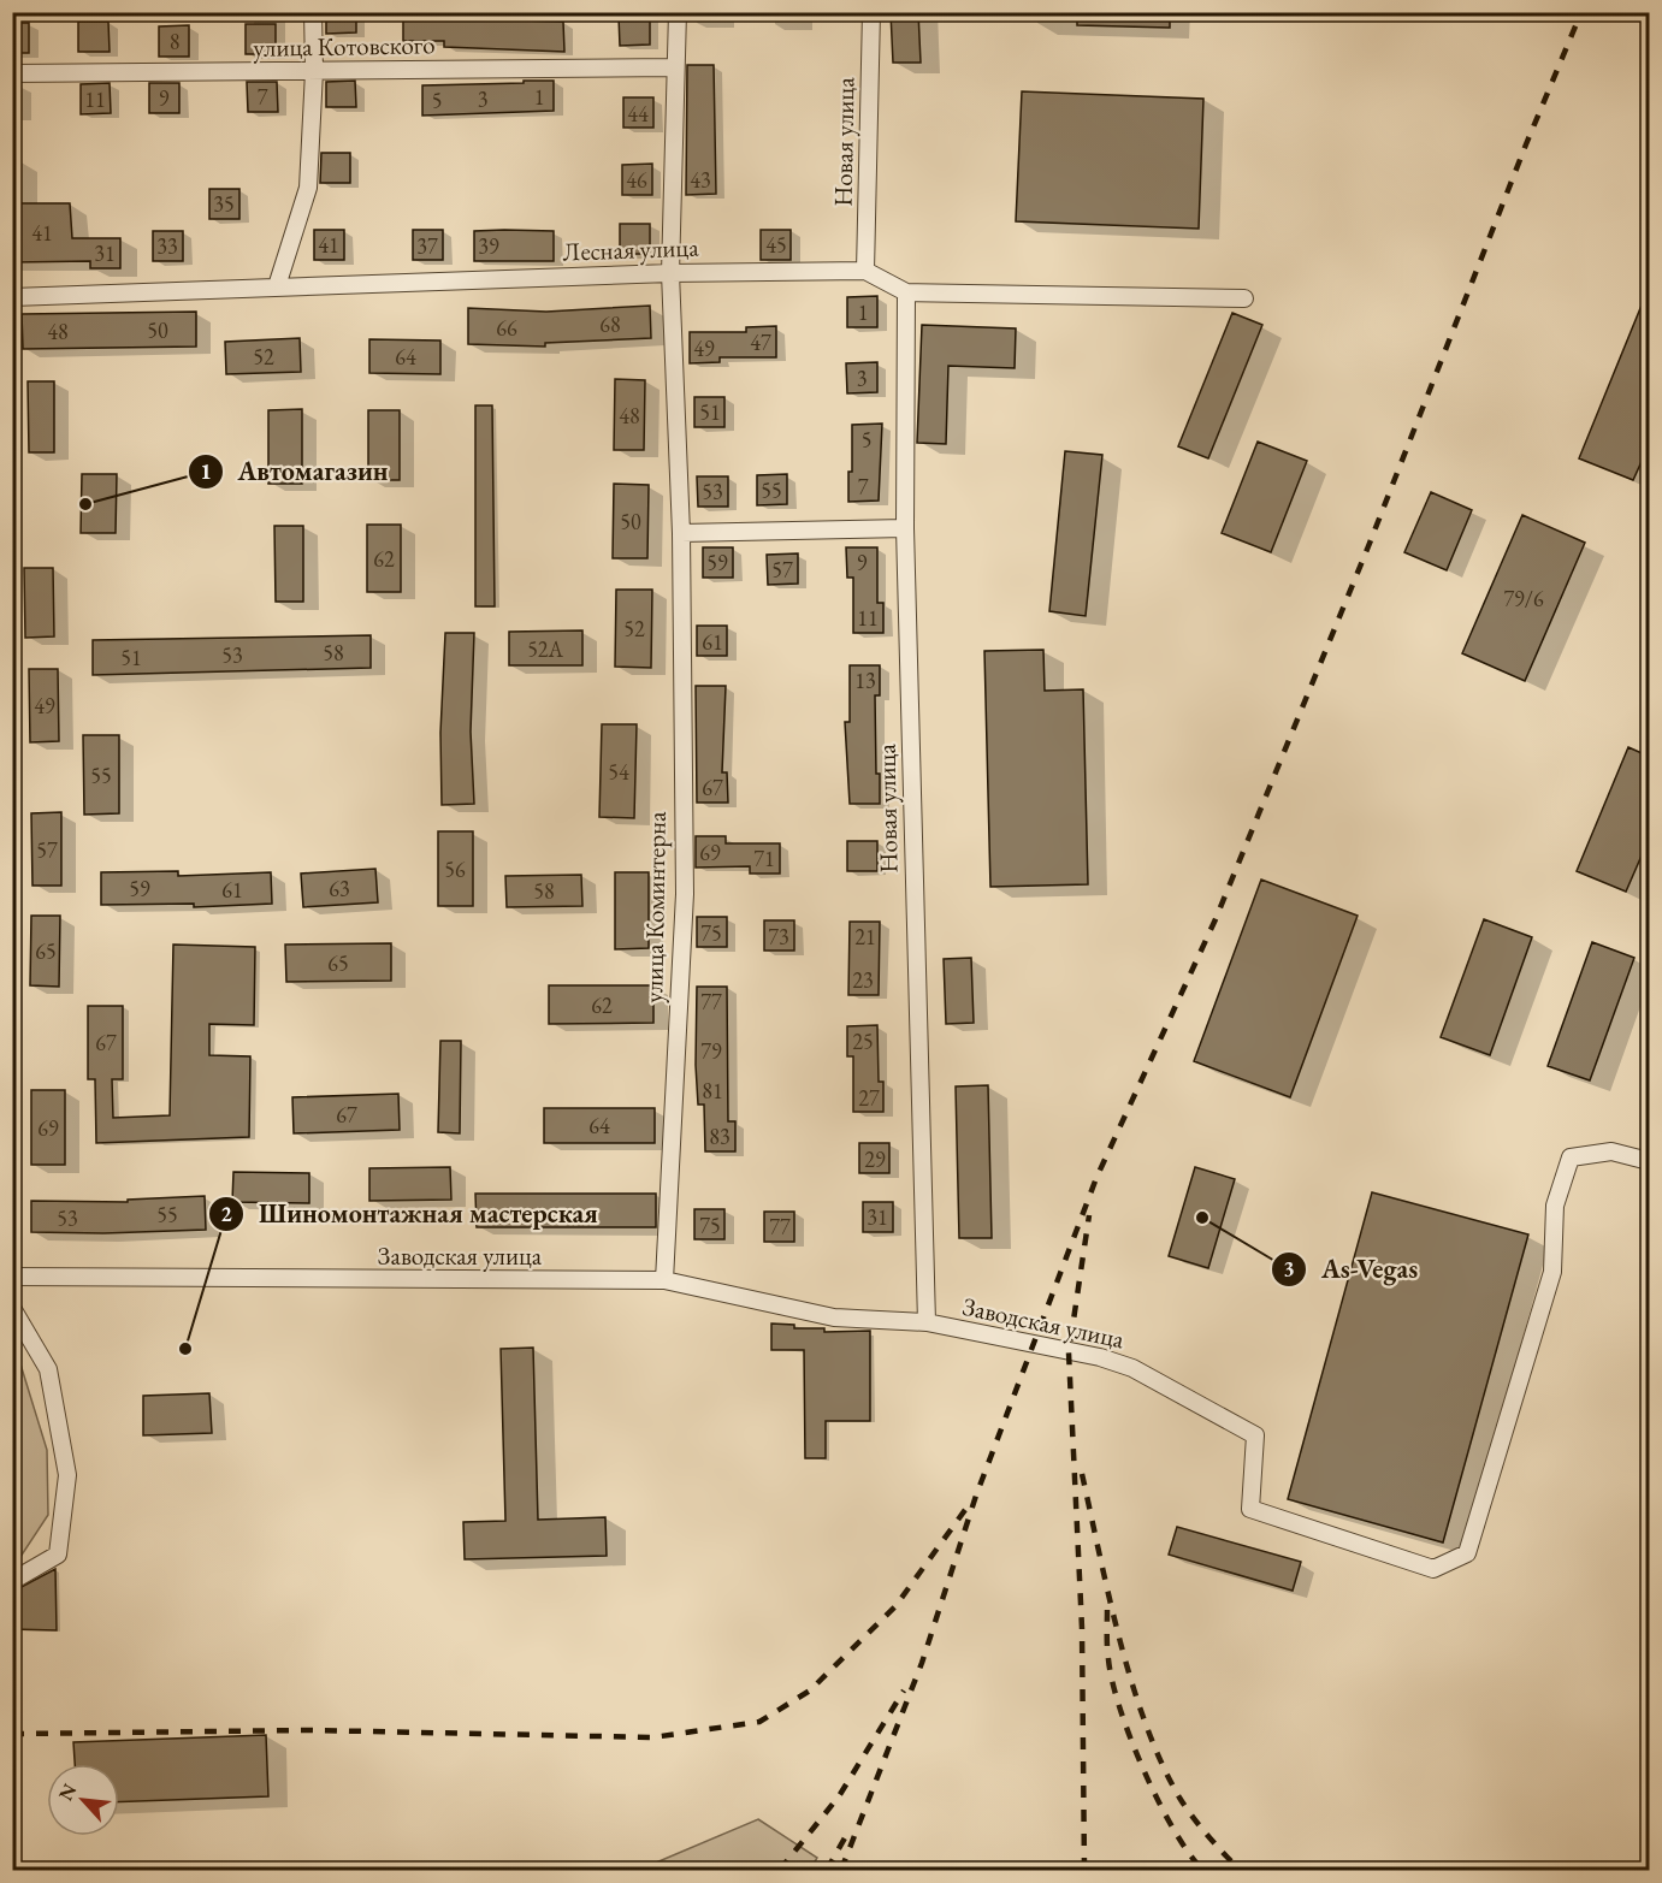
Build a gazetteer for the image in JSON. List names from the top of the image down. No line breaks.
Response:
{"streets":{"street":["улица Котовского","Новая улица","Лесная улица","улица Коминтерна","Заводская улица"]},"crossings":[["улица Котовского","улица Коминтерна"],["Новая улица","Лесная улица"],["Новая улица","Заводская улица"],["Лесная улица","улица Коминтерна"],["улица Коминтерна","Заводская улица"]],"places":["Автомагазин","As-Vegas","Шиномонтажная мастерская"],"house_numbers":["8","7","1","9","11","3","5","44","46","43","35","41","41","45","33","37","39","31","1","68","66","50","48","47","49","52","64","3","51","48","5","7","55","53","50","62","59","9","57","79/6","11","52","61","52А","58","53","51","13","49","54","55","67","57","69","71","56","59","63","61","58","75","73","21","65","65","23","77","62","25","67","79","81","27","67","64","69","83","29","55","31","53","75","77"],"north":"top left"}
